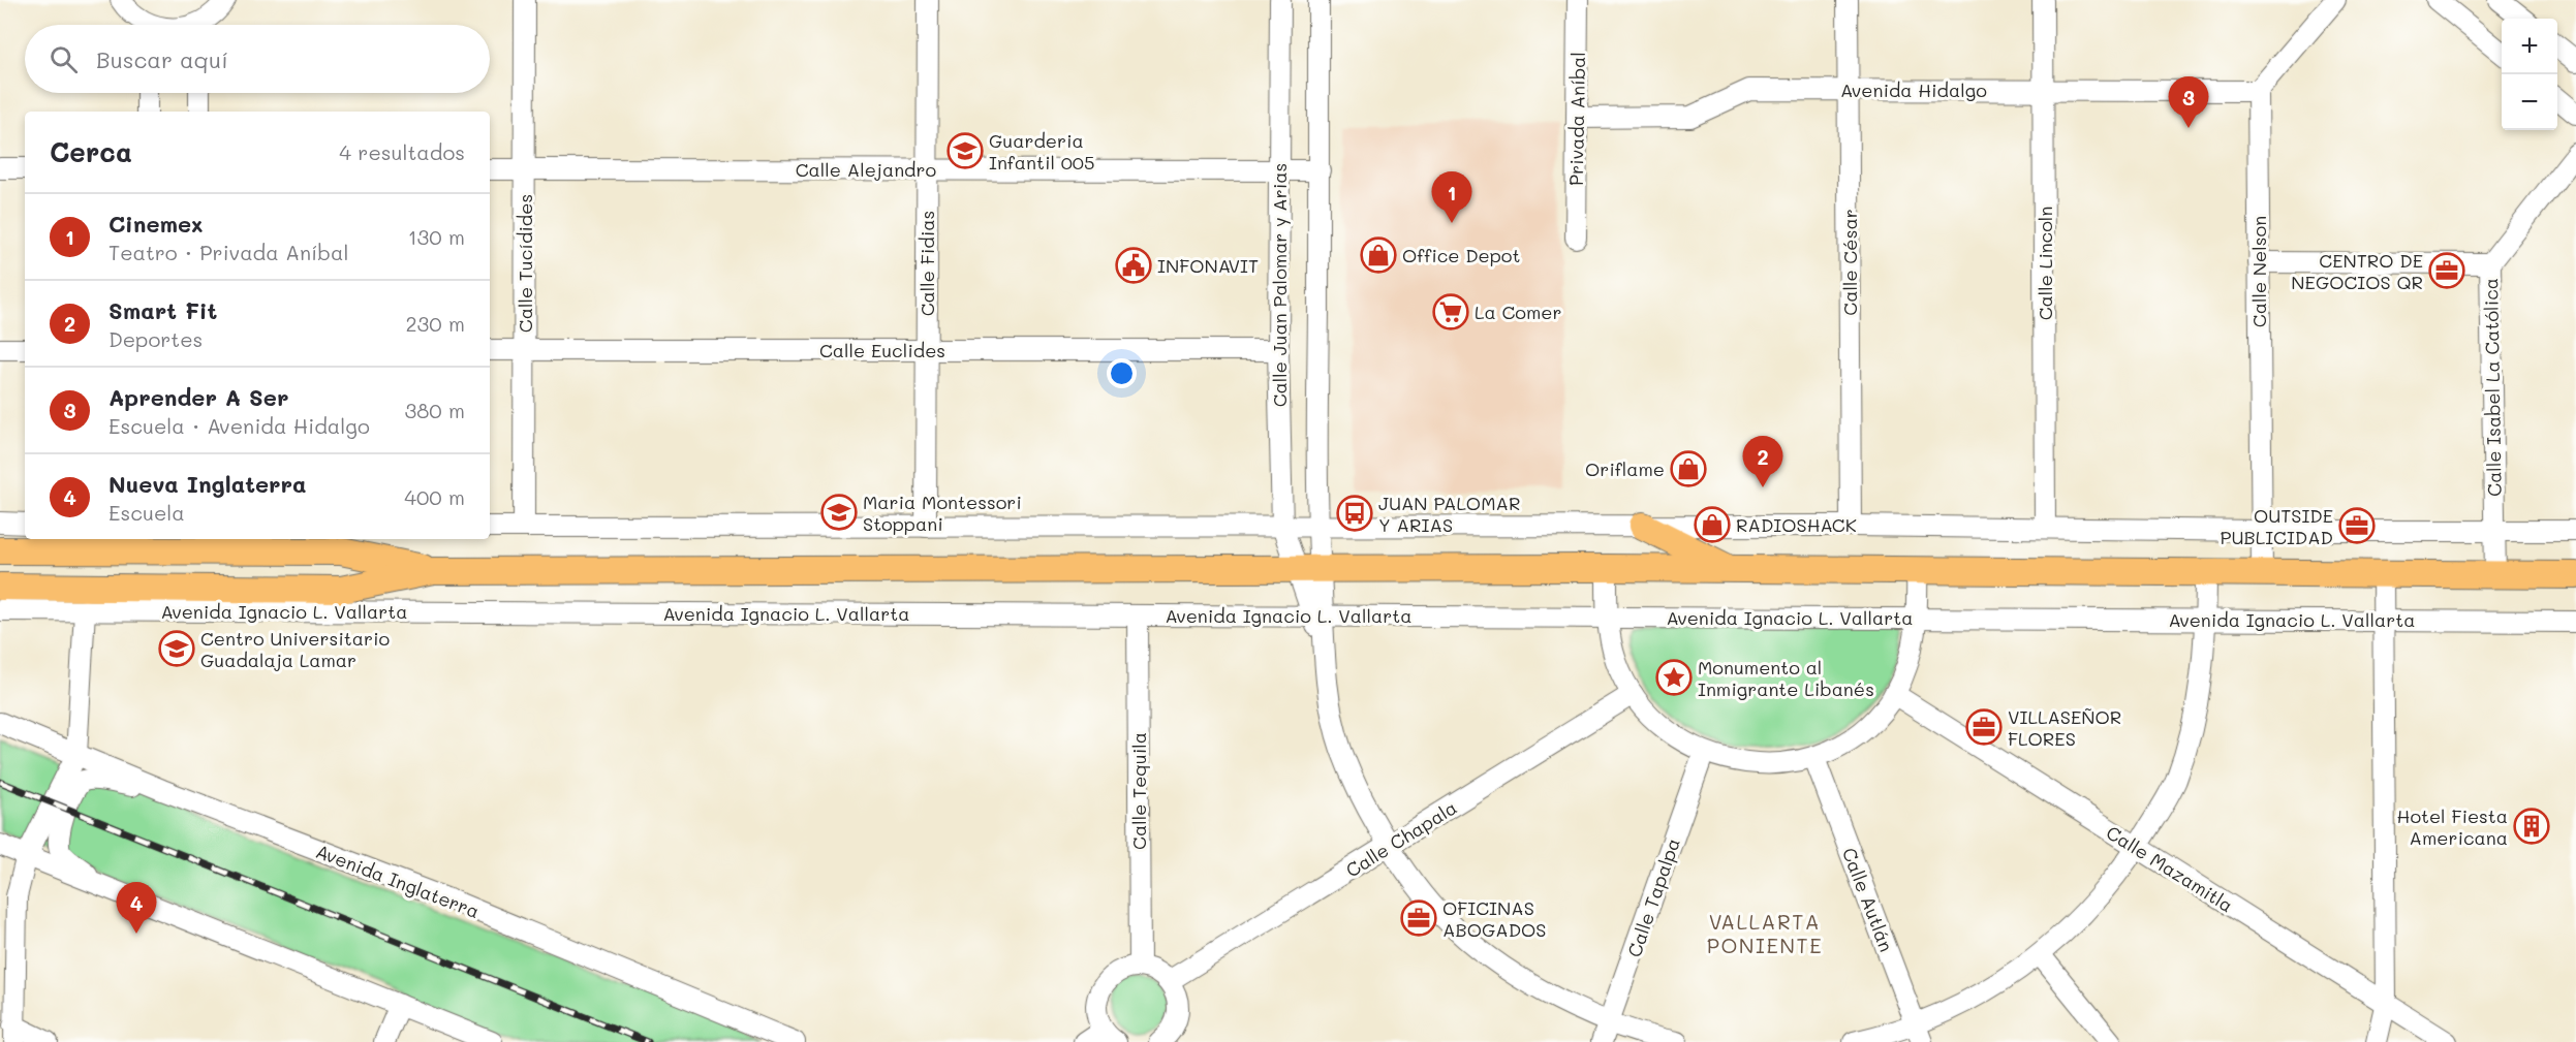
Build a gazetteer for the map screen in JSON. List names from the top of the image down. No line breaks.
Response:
{"streets":{"main road":["Avenida Ignacio L. Vallarta"],"street":["Avenida Hidalgo","Privada Aníbal","Calle Alejandro","Calle César","Calle Tucídides","Calle Fidias","Calle Lincoln","Calle Nelson","Calle Juan Palomar y Arias","Calle Euclides","Calle Isabel La Católica","Calle Tequila","Calle Chapala","Calle Mazamitla","Avenida Inglaterra","Calle Tapalpa","Calle Autlán"]},"crossings":[["Avenida Hidalgo","Privada Aníbal"],["Avenida Hidalgo","Calle César"],["Avenida Hidalgo","Calle Lincoln"],["Avenida Hidalgo","Calle Nelson"],["Calle Alejandro","Calle Tucídides"],["Calle Alejandro","Calle Fidias"],["Calle Alejandro","Calle Juan Palomar y Arias"],["Calle Tucídides","Calle Euclides"],["Calle Fidias","Calle Euclides"],["Calle Nelson","Avenida Ignacio L. Vallarta"],["Calle Juan Palomar y Arias","Calle Euclides"],["Calle Juan Palomar y Arias","Avenida Ignacio L. Vallarta"],["Calle Isabel La Católica","Avenida Ignacio L. Vallarta"],["Avenida Ignacio L. Vallarta","Calle Tequila"]],"districts":["VALLARTA PONIENTE"],"places":{"school or university":["Guarderia Infantil 005","Maria Montessori Stoppani","Centro Universitario Guadalaja Lamar"],"shop":["Office Depot","Oriflame","RADIOSHACK"],"public building":["INFONAVIT"],"office":["CENTRO DE NEGOCIOS QR","OUTSIDE PUBLICIDAD","VILLASEÑOR FLORES","OFICINAS ABOGADOS"],"supermarket":["La Comer"],"bus stop":["JUAN PALOMAR Y ARIAS"],"place":["Monumento al Inmigrante Libanés"],"building":["Hotel Fiesta Americana"]},"page":{"map_buttons":["+","−"],"search":"Buscar aquí","pins":["3","1","2","4"],"heading":["Cerca","4 resultados"],"list":[{"mark":"1","name":"Cinemex","note":"Teatro · Privada Aníbal","value":"130 m"},{"mark":"2","name":"Smart Fit","note":"Deportes","value":"230 m"},{"mark":"3","name":"Aprender A Ser","note":"Escuela · Avenida Hidalgo","value":"380 m"},{"mark":"4","name":"Nueva Inglaterra","note":"Escuela","value":"400 m"}]}}
